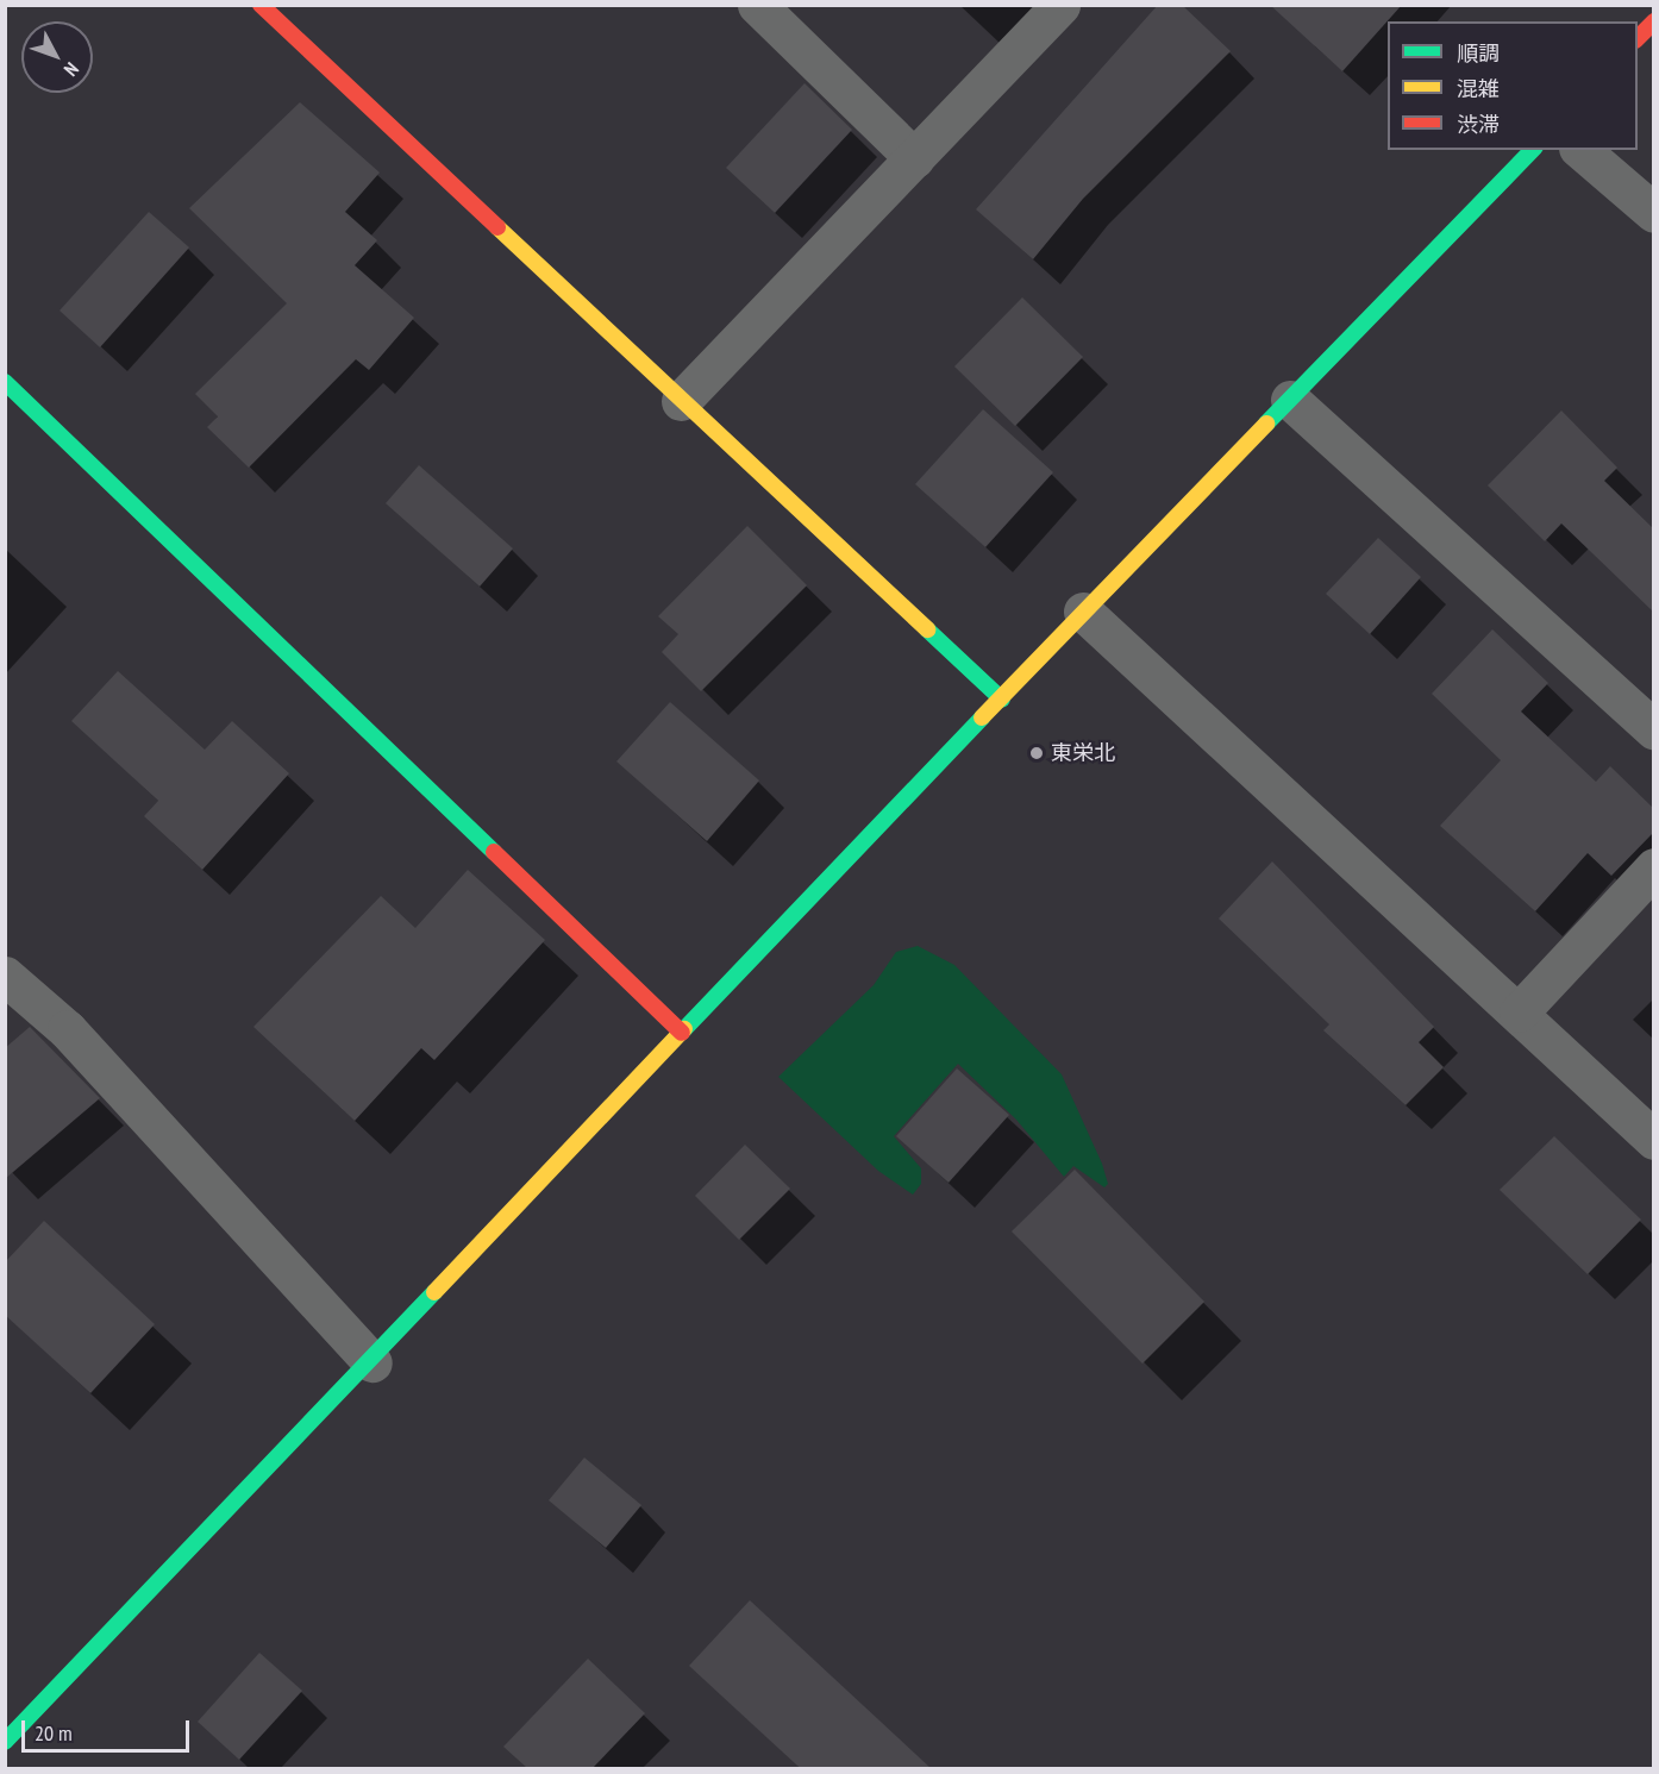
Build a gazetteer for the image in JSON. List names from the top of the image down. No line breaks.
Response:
{"places":["東栄北"],"legend":["順調","混雑","渋滞"],"scale_bar":"20 m","north":"bottom right"}
